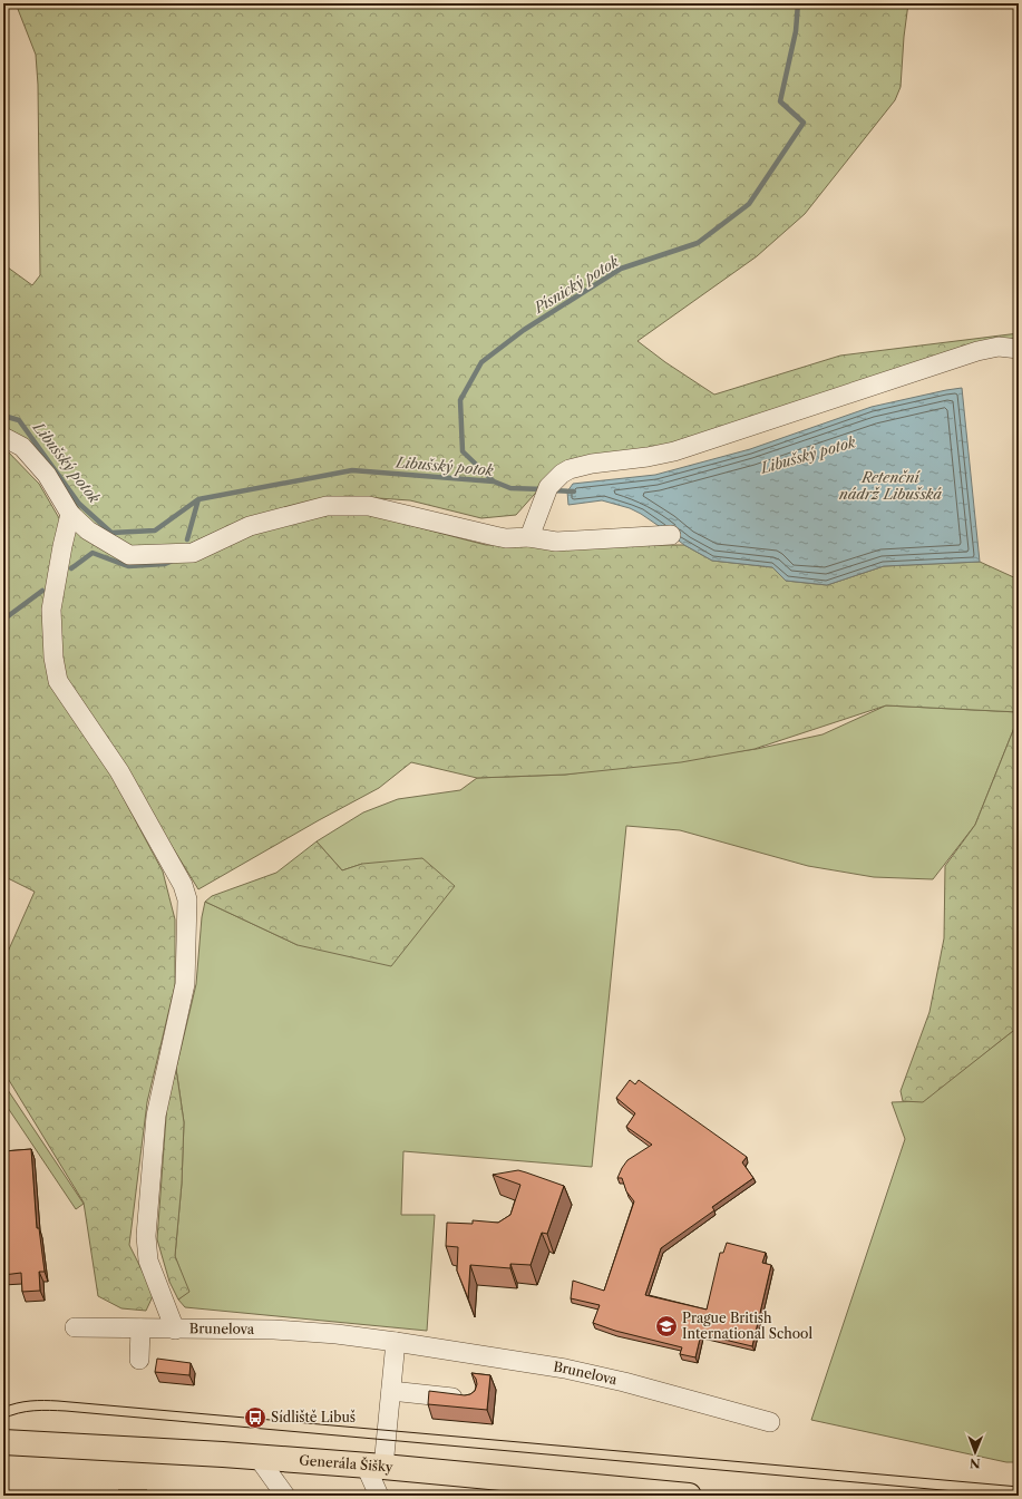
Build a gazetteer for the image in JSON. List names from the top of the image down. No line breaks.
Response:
{"streets":{"main road":["Generála Šišky"],"street":["Brunelova"]},"water":["Písnický potok","Libušský potok","Retenční nádrž Libušská"],"places":{"school or university":["Prague British International School"],"bus stop":["Sídliště Libuš"]},"north":"bottom"}
